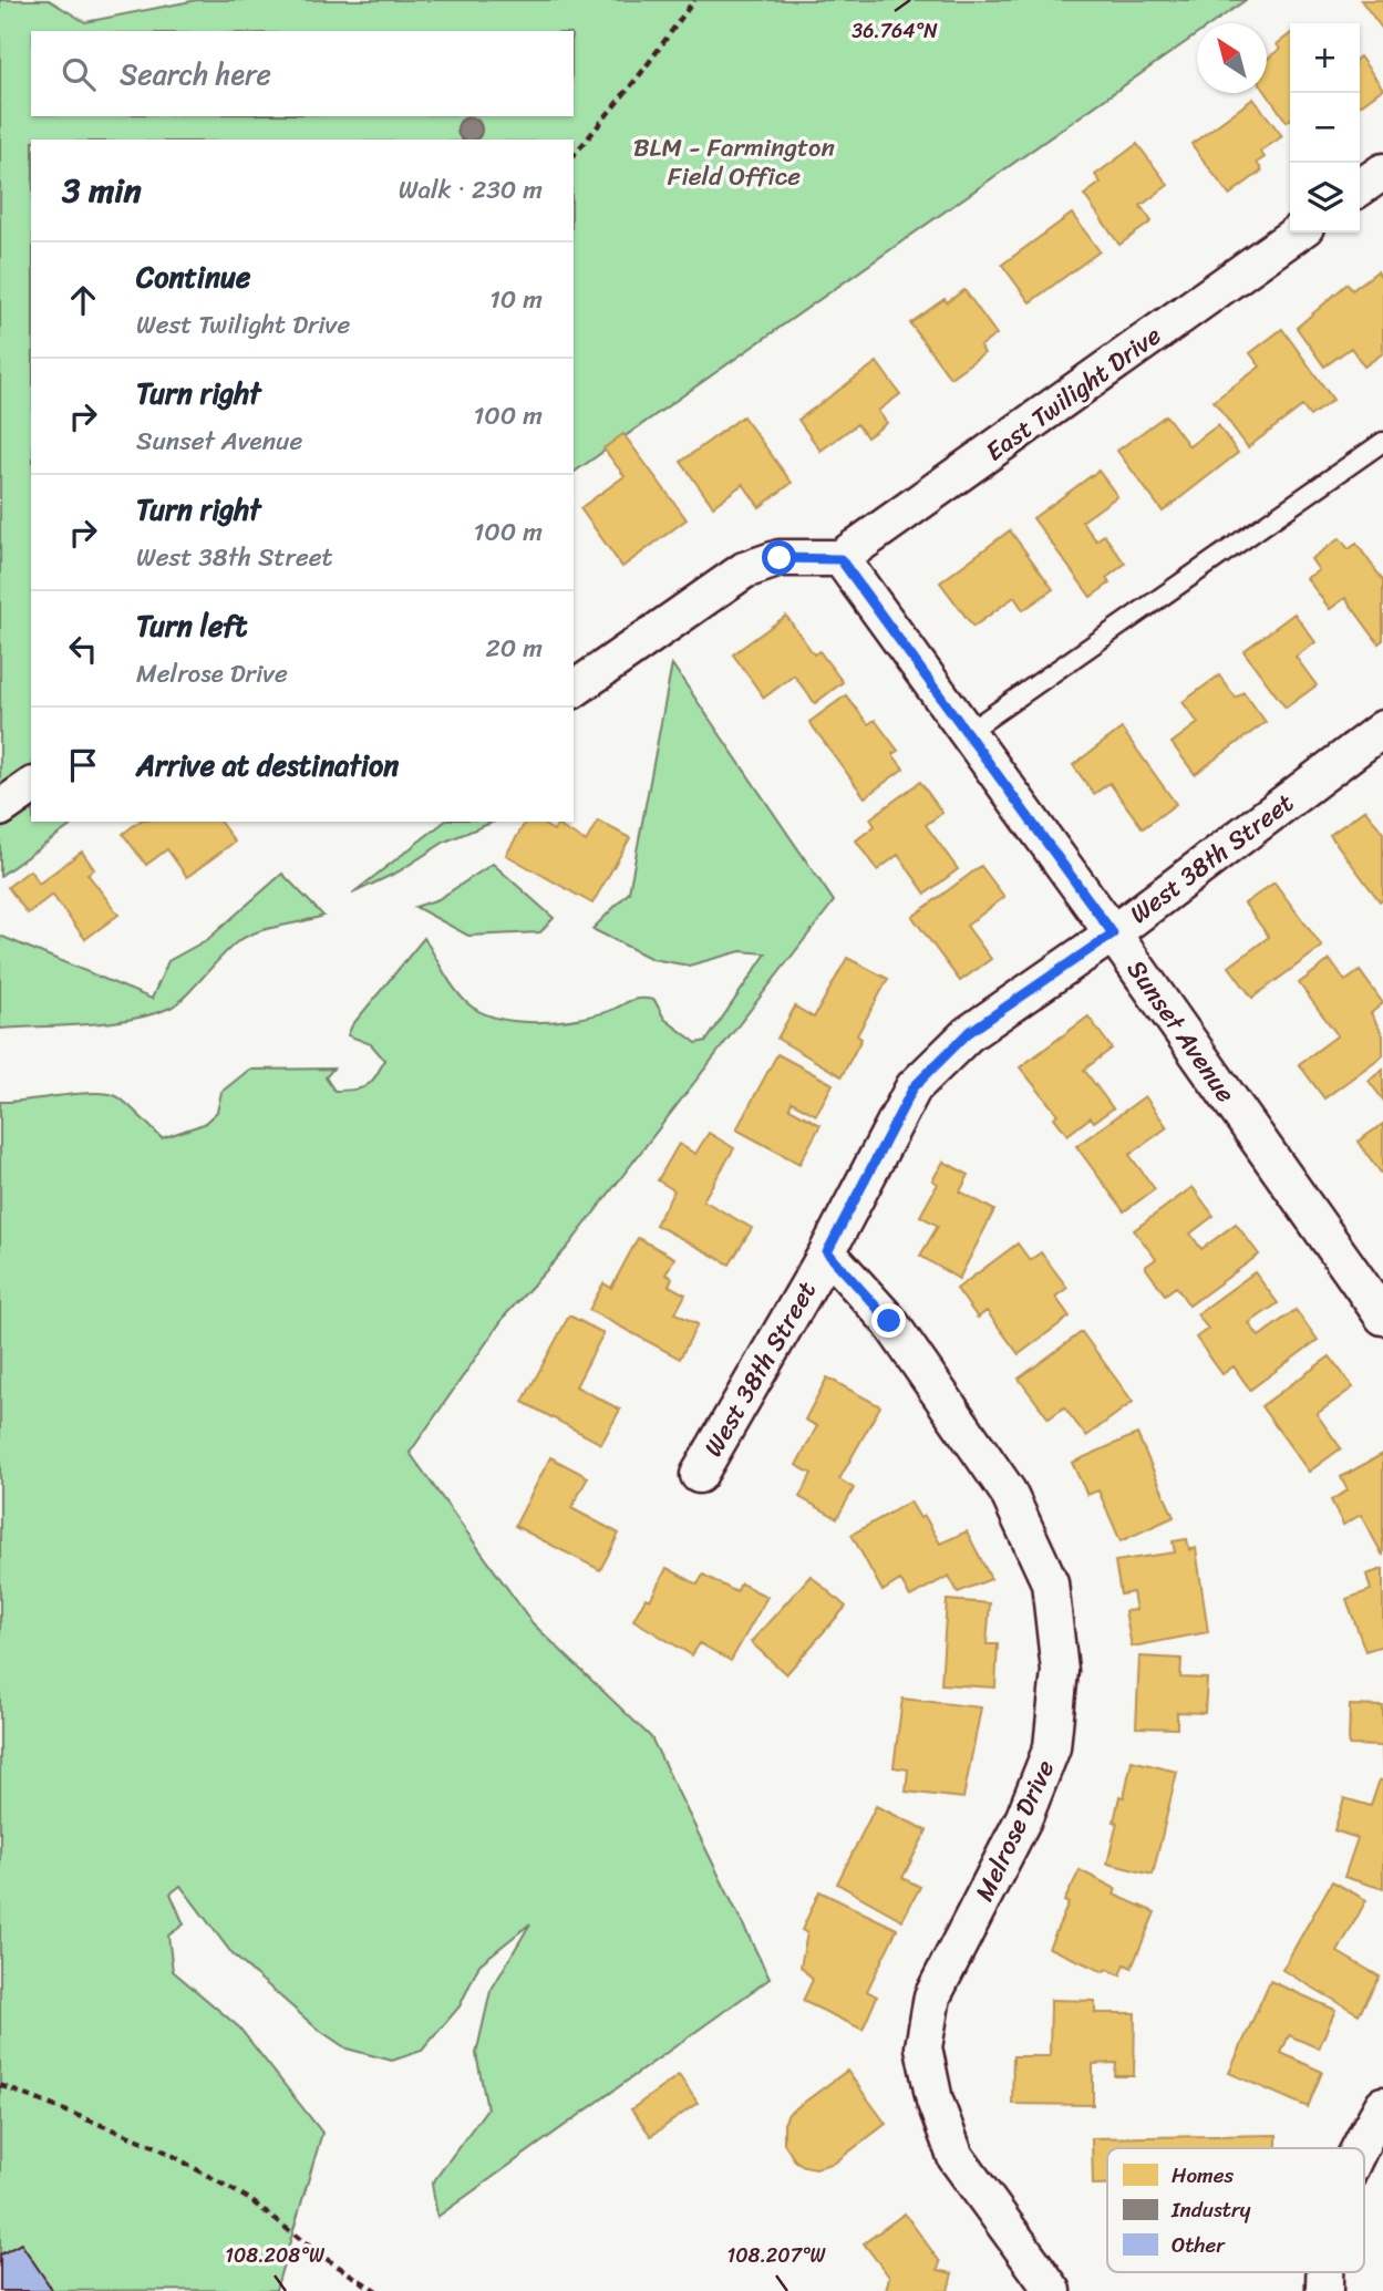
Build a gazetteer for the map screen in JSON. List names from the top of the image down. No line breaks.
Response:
{"streets":{"street":["East Twilight Drive","West 38th Street","Sunset Avenue","Melrose Drive"]},"crossings":[["East Twilight Drive","Sunset Avenue"],["West 38th Street","Sunset Avenue"],["West 38th Street","Melrose Drive"]],"parks":["BLM - Farmington Field Office"],"legend":["Homes","Industry","Other"],"north":"top left","page":{"map_buttons":["+","−"],"search":"Search here","heading":["3 min","Walk · 230 m"],"list":[["Continue","West Twilight Drive","10 m"],["Turn right","Sunset Avenue","100 m"],["Turn right","West 38th Street","100 m"],["Turn left","Melrose Drive","20 m"],"Arrive at destination"]},"coordinates":["36.764°N","108.208°W","108.207°W"]}
